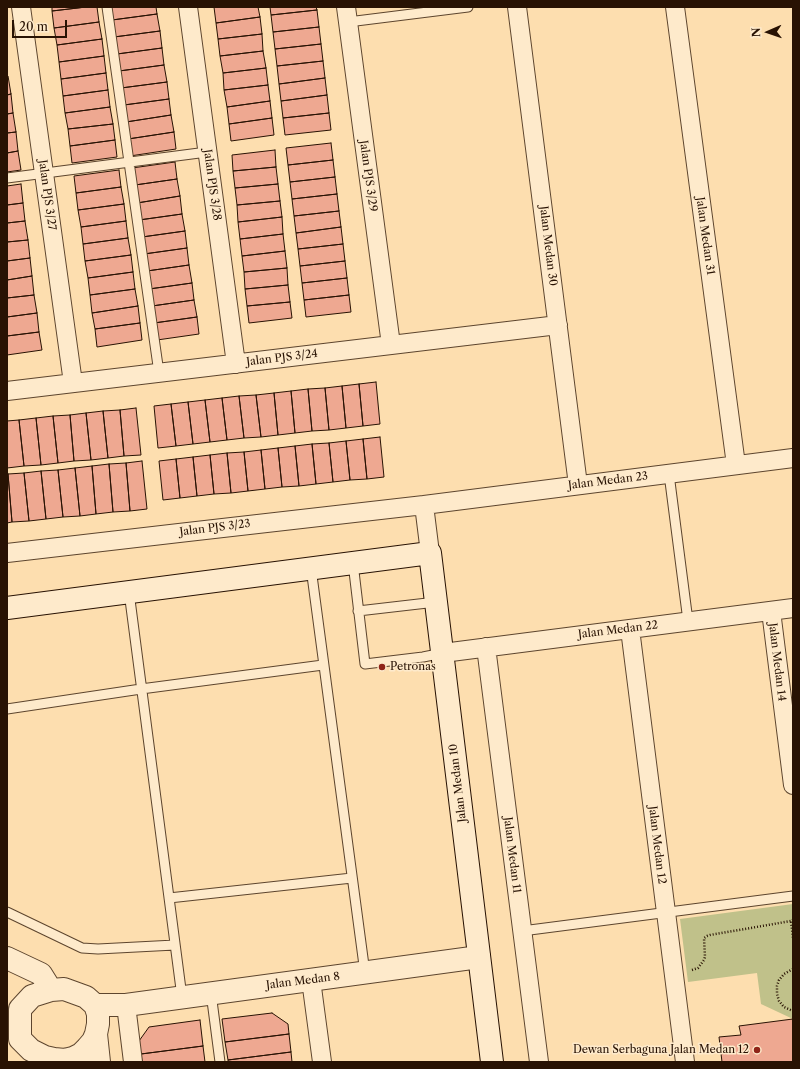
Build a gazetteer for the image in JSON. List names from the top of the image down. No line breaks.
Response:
{"streets":{"main road":["Jalan Medan 10","Jalan Medan 8"],"street":["Jalan PJS 3/29","Jalan PJS 3/28","Jalan PJS 3/27","Jalan Medan 31","Jalan Medan 30","Jalan PJS 3/24","Jalan Medan 23","Jalan PJS 3/23","Jalan Medan 22","Jalan Medan 14","Jalan Medan 12","Jalan Medan 11"]},"crossings":[["Jalan PJS 3/29","Jalan PJS 3/24"],["Jalan PJS 3/28","Jalan PJS 3/24"],["Jalan PJS 3/27","Jalan PJS 3/24"],["Jalan Medan 31","Jalan Medan 23"],["Jalan Medan 30","Jalan PJS 3/24"],["Jalan Medan 30","Jalan Medan 23"],["Jalan Medan 23","Jalan PJS 3/23"],["Jalan Medan 23","Jalan Medan 10"],["Jalan PJS 3/23","Jalan Medan 10"],["Jalan Medan 22","Jalan Medan 14"],["Jalan Medan 22","Jalan Medan 10"],["Jalan Medan 22","Jalan Medan 12"],["Jalan Medan 22","Jalan Medan 11"],["Jalan Medan 10","Jalan Medan 8"]],"places":["Petronas","Dewan Serbaguna Jalan Medan 12"],"scale_bar":"20 m","north":"left"}
